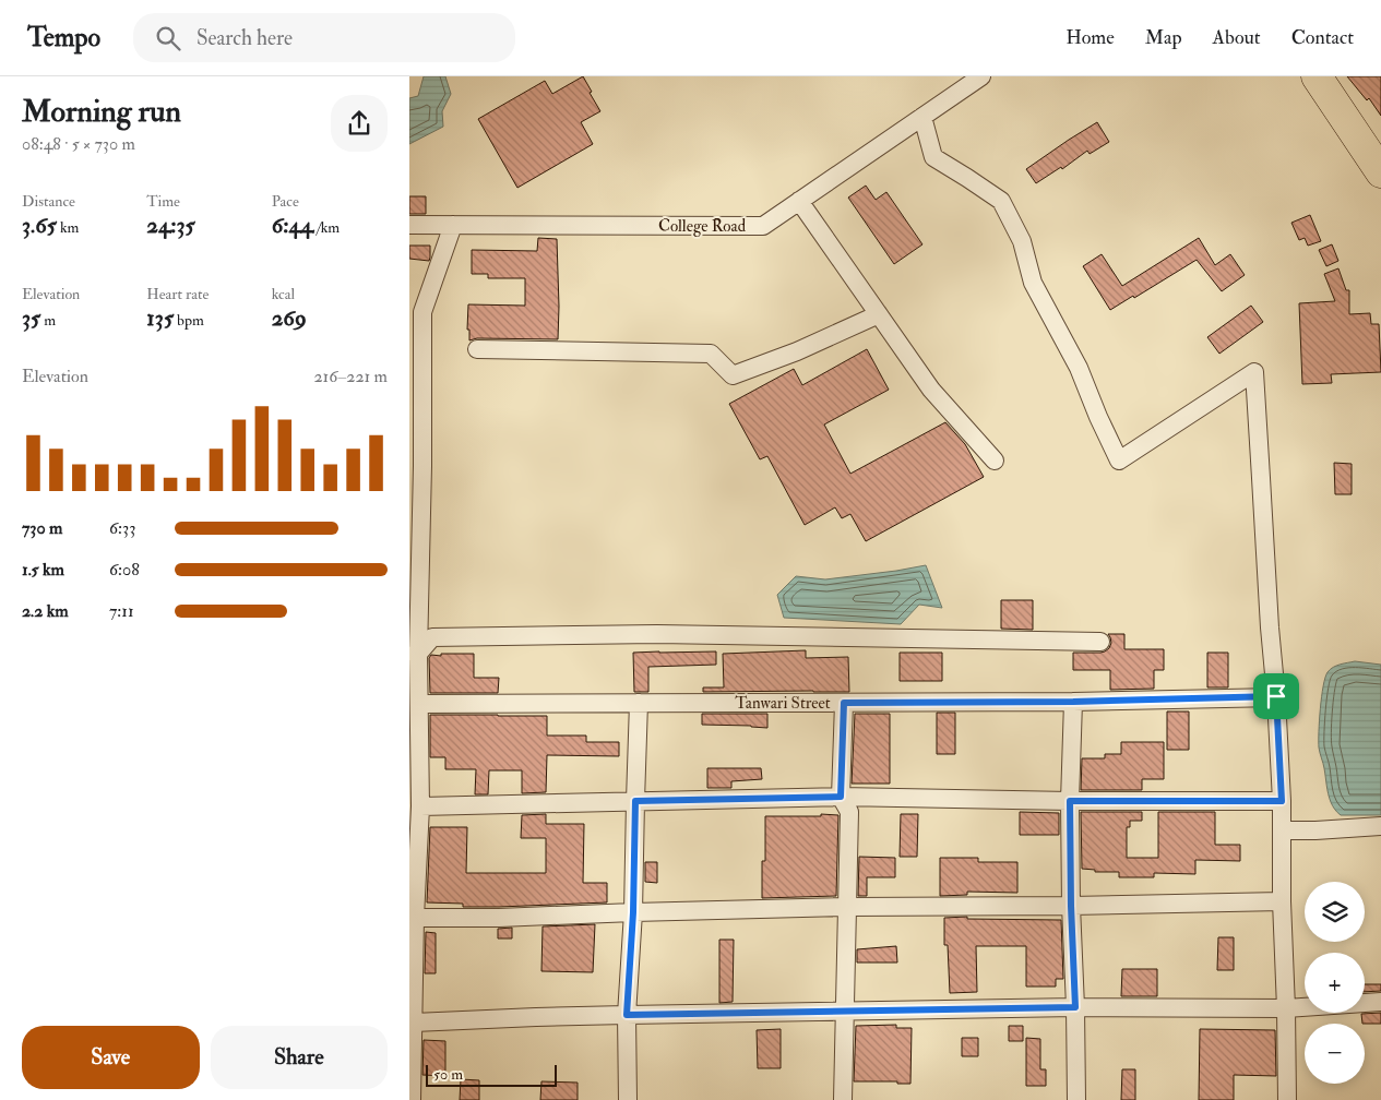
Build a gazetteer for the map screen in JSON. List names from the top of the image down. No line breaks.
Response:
{"streets":{"street":["College Road","Tanwari Street"]},"scale_bar":"50 m","page":{"header":"Tempo","search":"Search here","nav":["Home","Map","About","Contact"],"heading":["Morning run","08:48 · 5 × 730 m"],"stats":[["Distance","3.65 km"],["Time","24:35"],["Pace","6:44 /km"],["Elevation","35 m"],["Heart rate","135 bpm"],["kcal","269"]],"chart":["Elevation","216–221 m"],"list":[{"name":"730 m","note":"6:33"},{"name":"1.5 km","note":"6:08"},{"name":"2.2 km","note":"7:11"}],"map_buttons":["+","−"],"buttons":["Save","Share"],"scale":"50 m"}}
